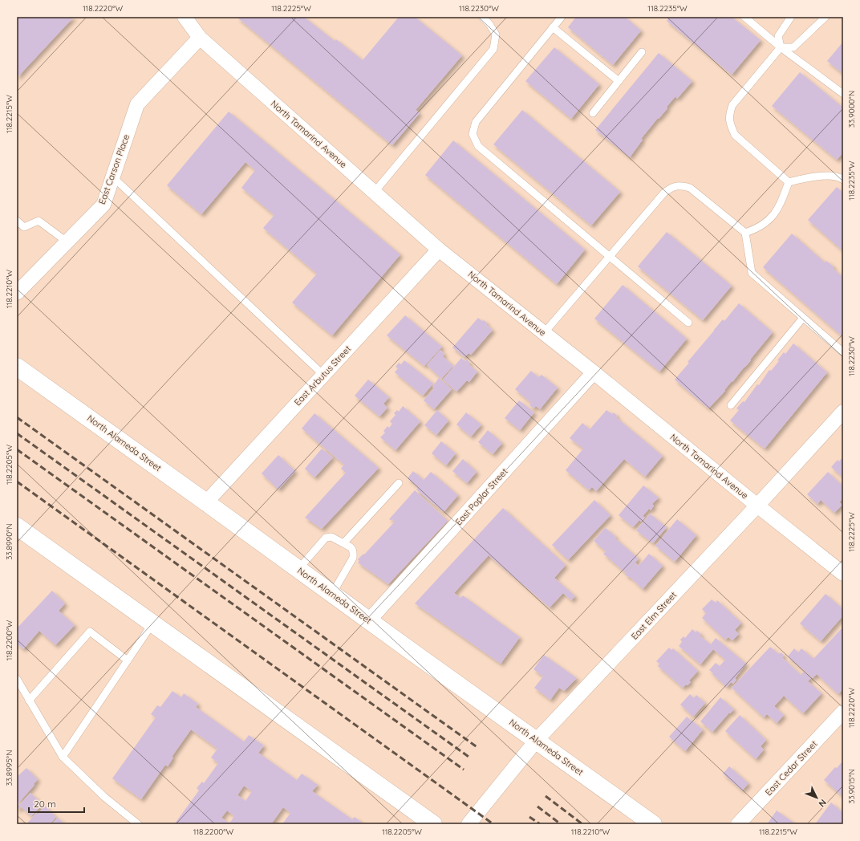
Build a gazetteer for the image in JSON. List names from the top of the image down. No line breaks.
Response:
{"streets":{"main road":["North Alameda Street"],"street":["North Tamarind Avenue","East Carson Place","East Arbutus Street","East Poplar Street","East Elm Street","East Cedar Street"]},"crossings":[["North Tamarind Avenue","East Carson Place"],["North Tamarind Avenue","East Arbutus Street"],["North Tamarind Avenue","East Poplar Street"],["North Tamarind Avenue","East Elm Street"],["East Arbutus Street","North Alameda Street"],["North Alameda Street","East Poplar Street"],["North Alameda Street","East Elm Street"]],"scale_bar":"20 m","north":"bottom right","coordinates":["118.2220°W","118.2225°W","118.2230°W","118.2235°W","33.9000°N","118.2215°W","118.2210°W","118.2205°W","33.8990°N","118.2200°W","33.8995°N","33.9015°N"]}
